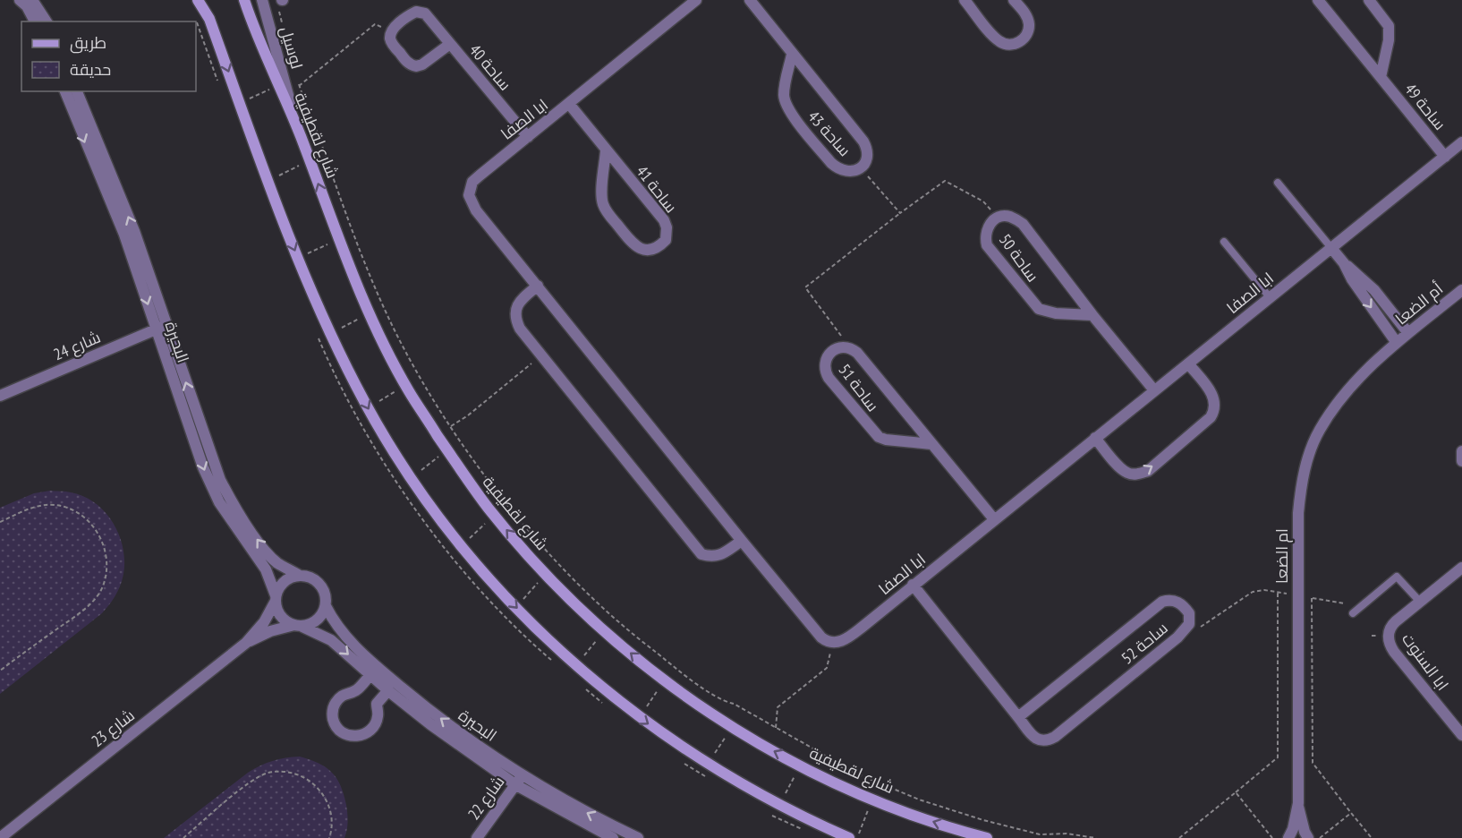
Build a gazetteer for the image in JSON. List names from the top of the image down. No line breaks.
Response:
{"streets":{"street":["لوسيل","ساحة 40","ساحة 49","ابا الصفا","ساحة 43","شارع لقطيفية","ساحة 41","ساحة 50","أم الضعا","البحيرة","شارع 24","ساحة 51","ام الضعا","ساحة 52","ابا السنوت","شارع 23","شارع 22"]},"crossings":[["لوسيل","شارع لقطيفية"],["ساحة 40","ابا الصفا"],["ساحة 49","ابا الصفا"],["ابا الصفا","ساحة 41"],["ابا الصفا","ساحة 50"],["ابا الصفا","ساحة 51"],["ابا الصفا","ساحة 52"],["أم الضعا","ام الضعا"],["البحيرة","شارع 24"],["البحيرة","شارع 23"],["البحيرة","شارع 22"]],"legend":["طريق","حديقة"]}
